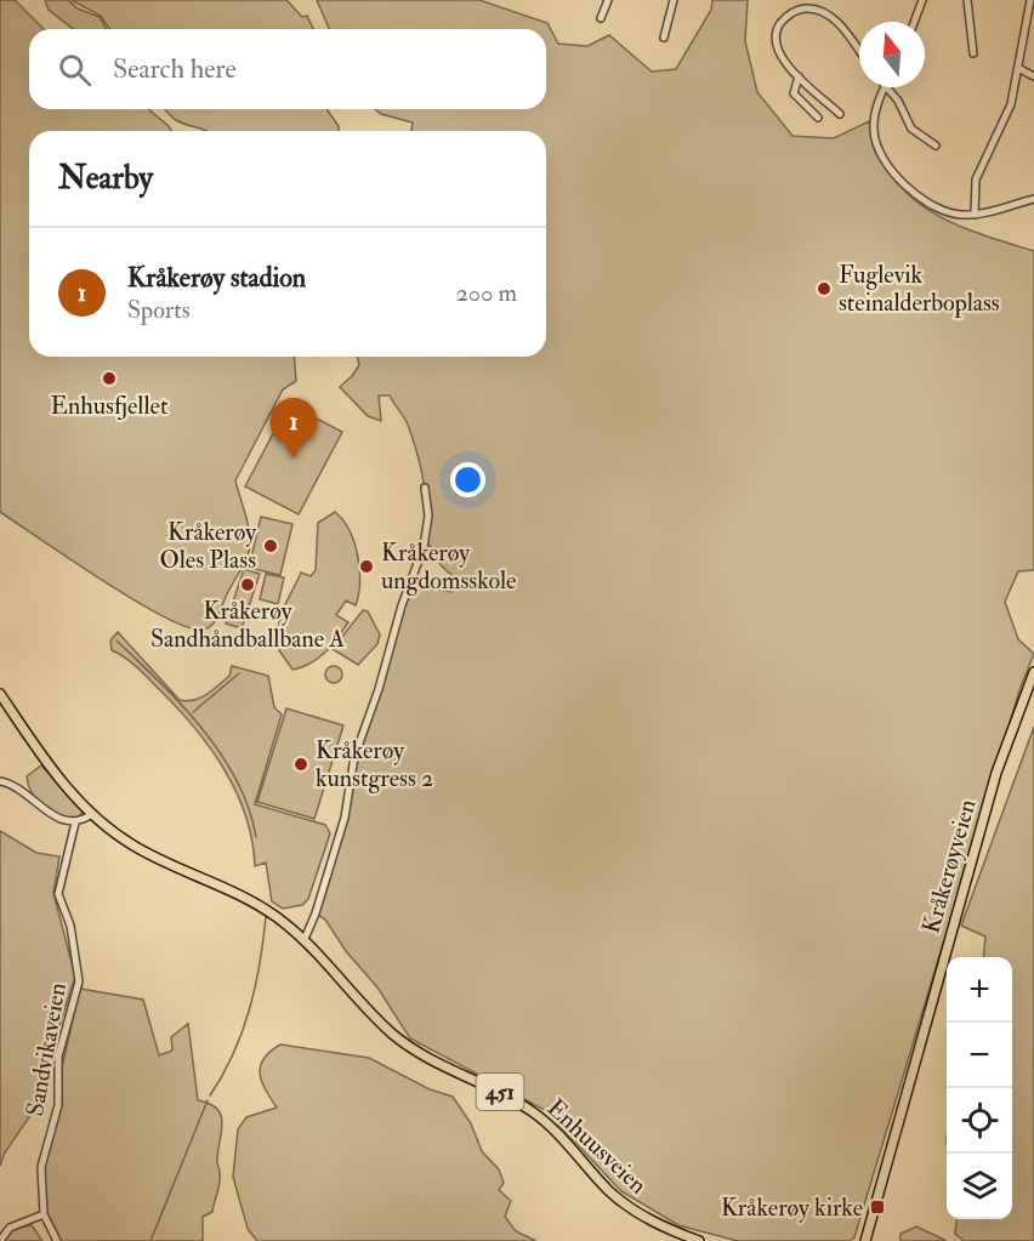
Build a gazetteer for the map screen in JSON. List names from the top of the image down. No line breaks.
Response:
{"streets":{"main road":["Kråkerøyveien","451","Enhuusveien"],"street":["Sandvikaveien"]},"places":{"other":["Fuglevik steinalderboplass","Enhusfjellet","Kråkerøy Oles Plass","Kråkerøy ungdomsskole","Kråkerøy Sandhåndballbane A","Kråkerøy kunstgress 2"],"transit":["Kråkerøy kirke"]},"north":"top","page":{"search":"Search here","heading":"Nearby","list":[{"mark":"1","name":"Kråkerøy stadion","note":"Sports","value":"200 m"}],"pins":"1","map_buttons":["+","−"]}}
